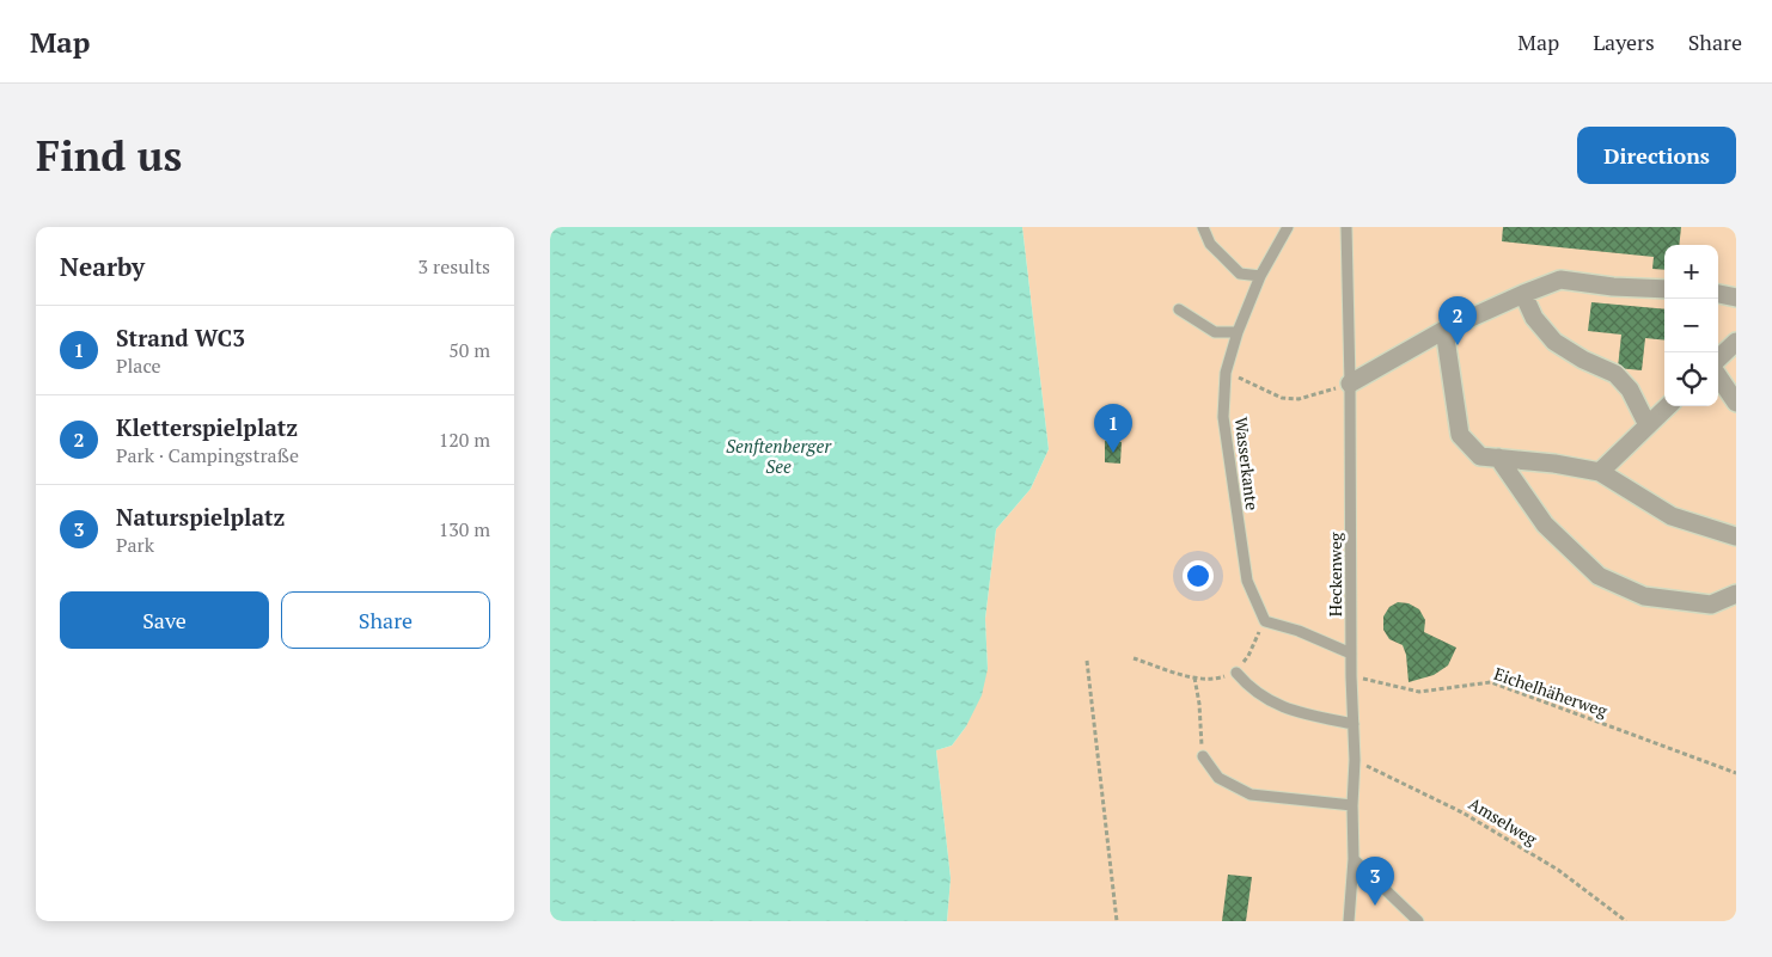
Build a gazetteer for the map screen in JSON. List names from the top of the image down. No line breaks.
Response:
{"streets":{"lane":["Wasserkante","Heckenweg"],"path":["Eichelhäherweg","Amselweg"]},"crossings":[["Wasserkante","Heckenweg"],["Heckenweg","Eichelhäherweg"],["Heckenweg","Amselweg"]],"water":["Senftenberger See"],"page":{"header":"Map","nav":["Map","Layers","Share"],"buttons":["Directions",["Save","Share"]],"title":"Find us","heading":["Nearby","3 results"],"map_buttons":["+","−"],"pins":["2","1","3"],"list":[{"mark":"1","name":"Strand WC3","note":"Place","value":"50 m"},{"mark":"2","name":"Kletterspielplatz","note":"Park · Campingstraße","value":"120 m"},{"mark":"3","name":"Naturspielplatz","note":"Park","value":"130 m"}]}}
